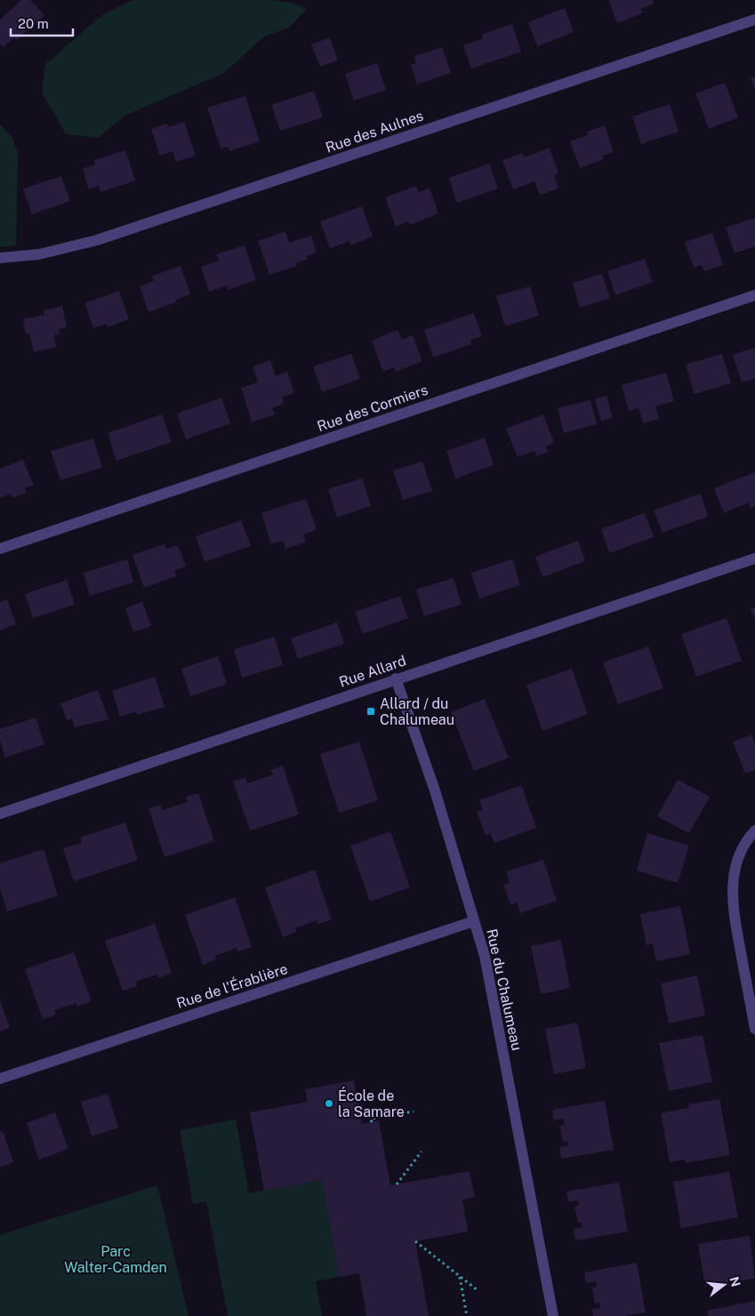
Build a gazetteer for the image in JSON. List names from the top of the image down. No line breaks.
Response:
{"streets":{"street":["Rue des Aulnes","Rue des Cormiers","Rue Allard","Rue de l'Érablière","Rue du Chalumeau"]},"crossings":[["Rue Allard","Rue du Chalumeau"],["Rue de l'Érablière","Rue du Chalumeau"]],"parks":["Parc Walter-Camden"],"places":{"transit":["Allard / du Chalumeau"],"other":["École de la Samare"]},"scale_bar":"20 m","north":"right"}
